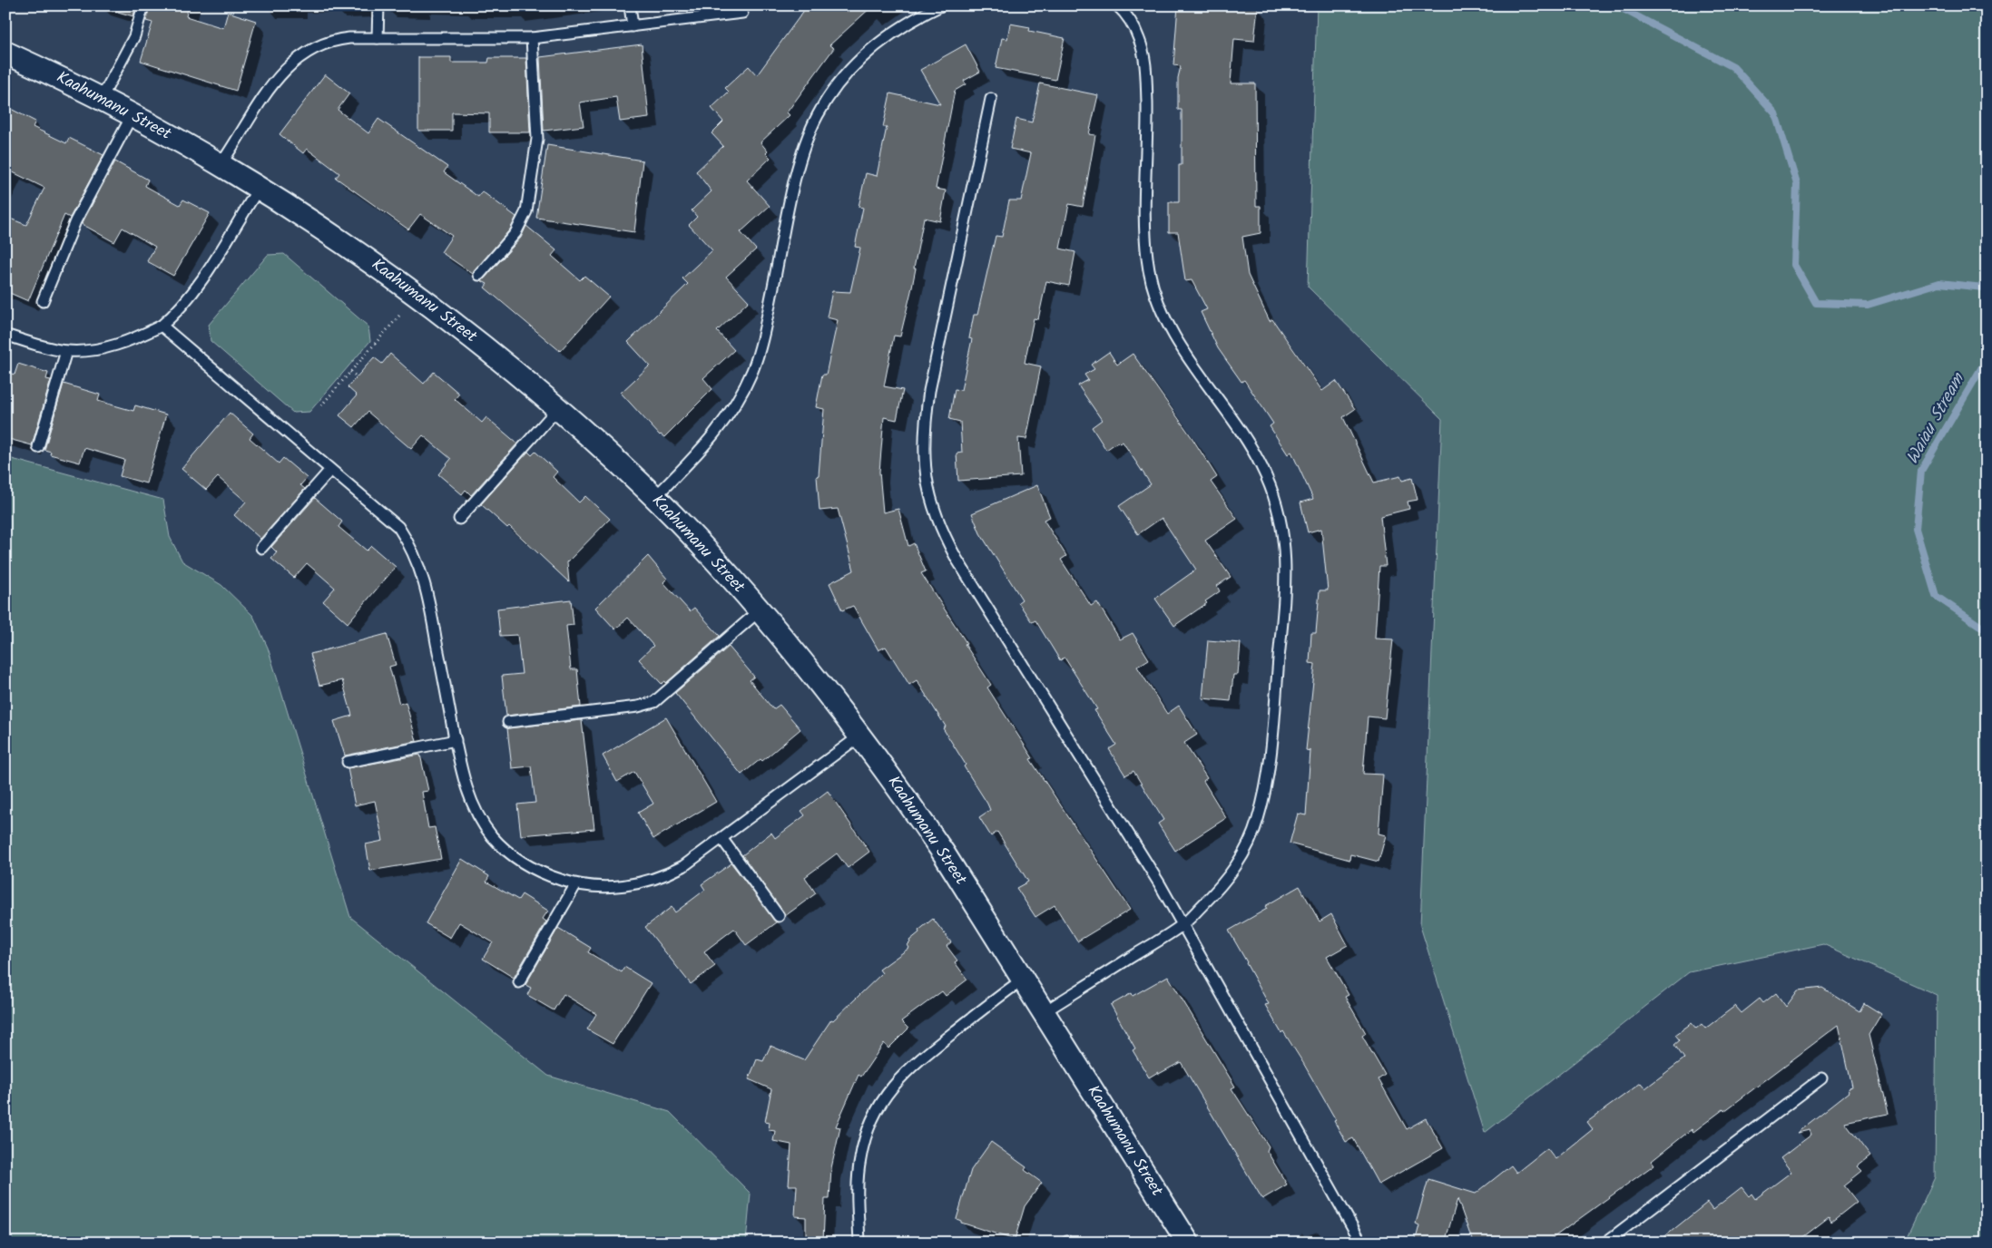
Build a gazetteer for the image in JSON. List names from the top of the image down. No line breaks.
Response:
{"streets":{"street":["Kaahumanu Street"]},"water":["Waiau Stream"]}
